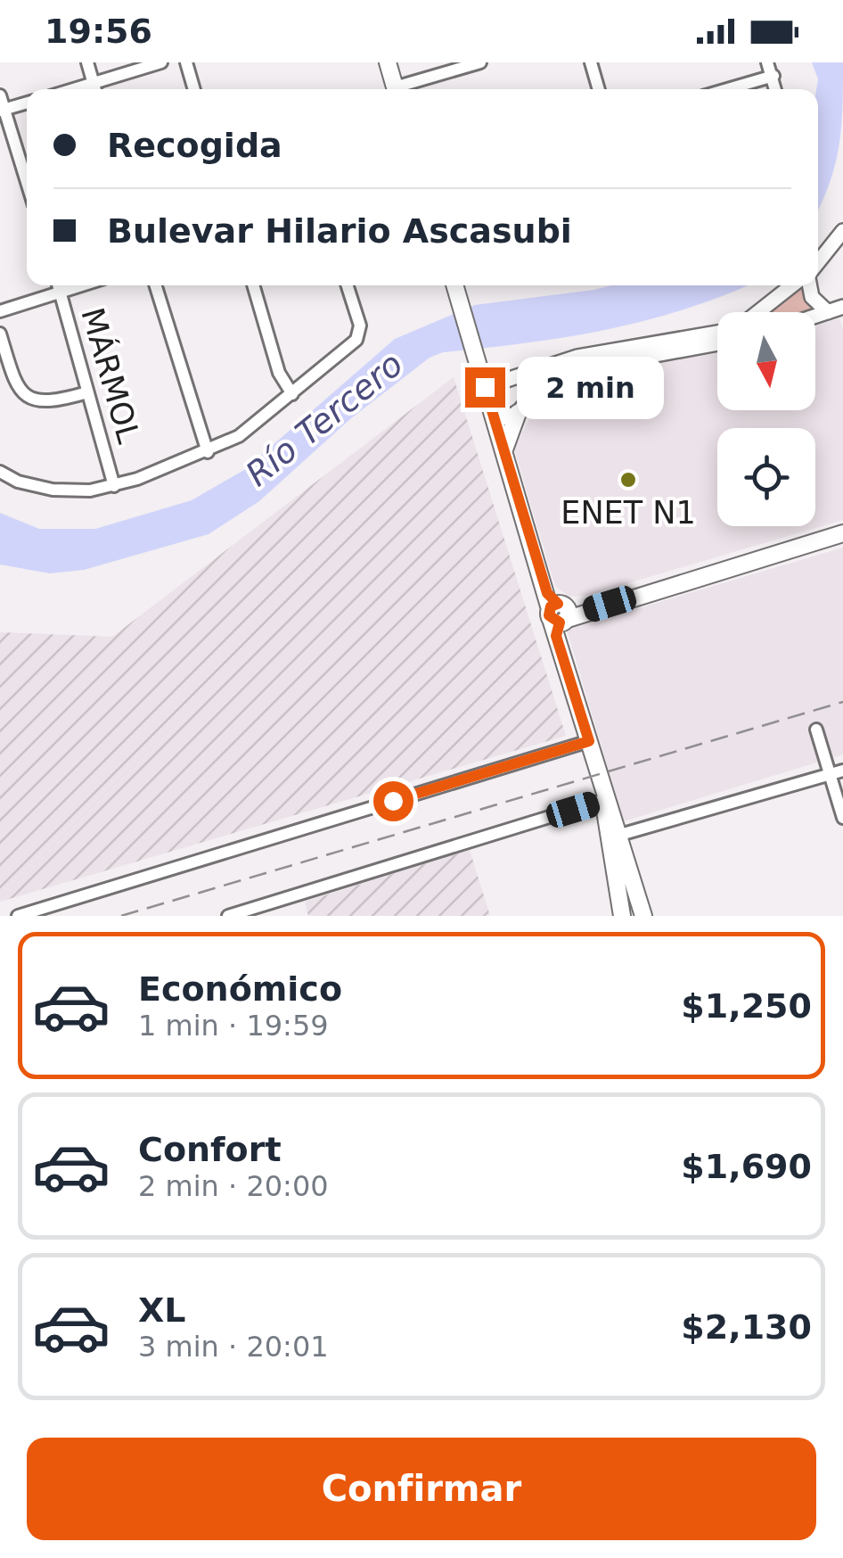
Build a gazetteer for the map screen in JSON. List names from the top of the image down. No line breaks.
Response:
{"streets":{"street":["MÁRMOL"]},"water":["Río Tercero"],"places":["ENET N1"],"north":"bottom","page":{"status":"19:56","banner":["Recogida","Bulevar Hilario Ascasubi"],"bubble":"2 min","list":[{"name":"Económico","note":"1 min · 19:59","value":"$1,250"},{"name":"Confort","note":"2 min · 20:00","value":"$1,690"},{"name":"XL","note":"3 min · 20:01","value":"$2,130"}],"buttons":"Confirmar"}}
